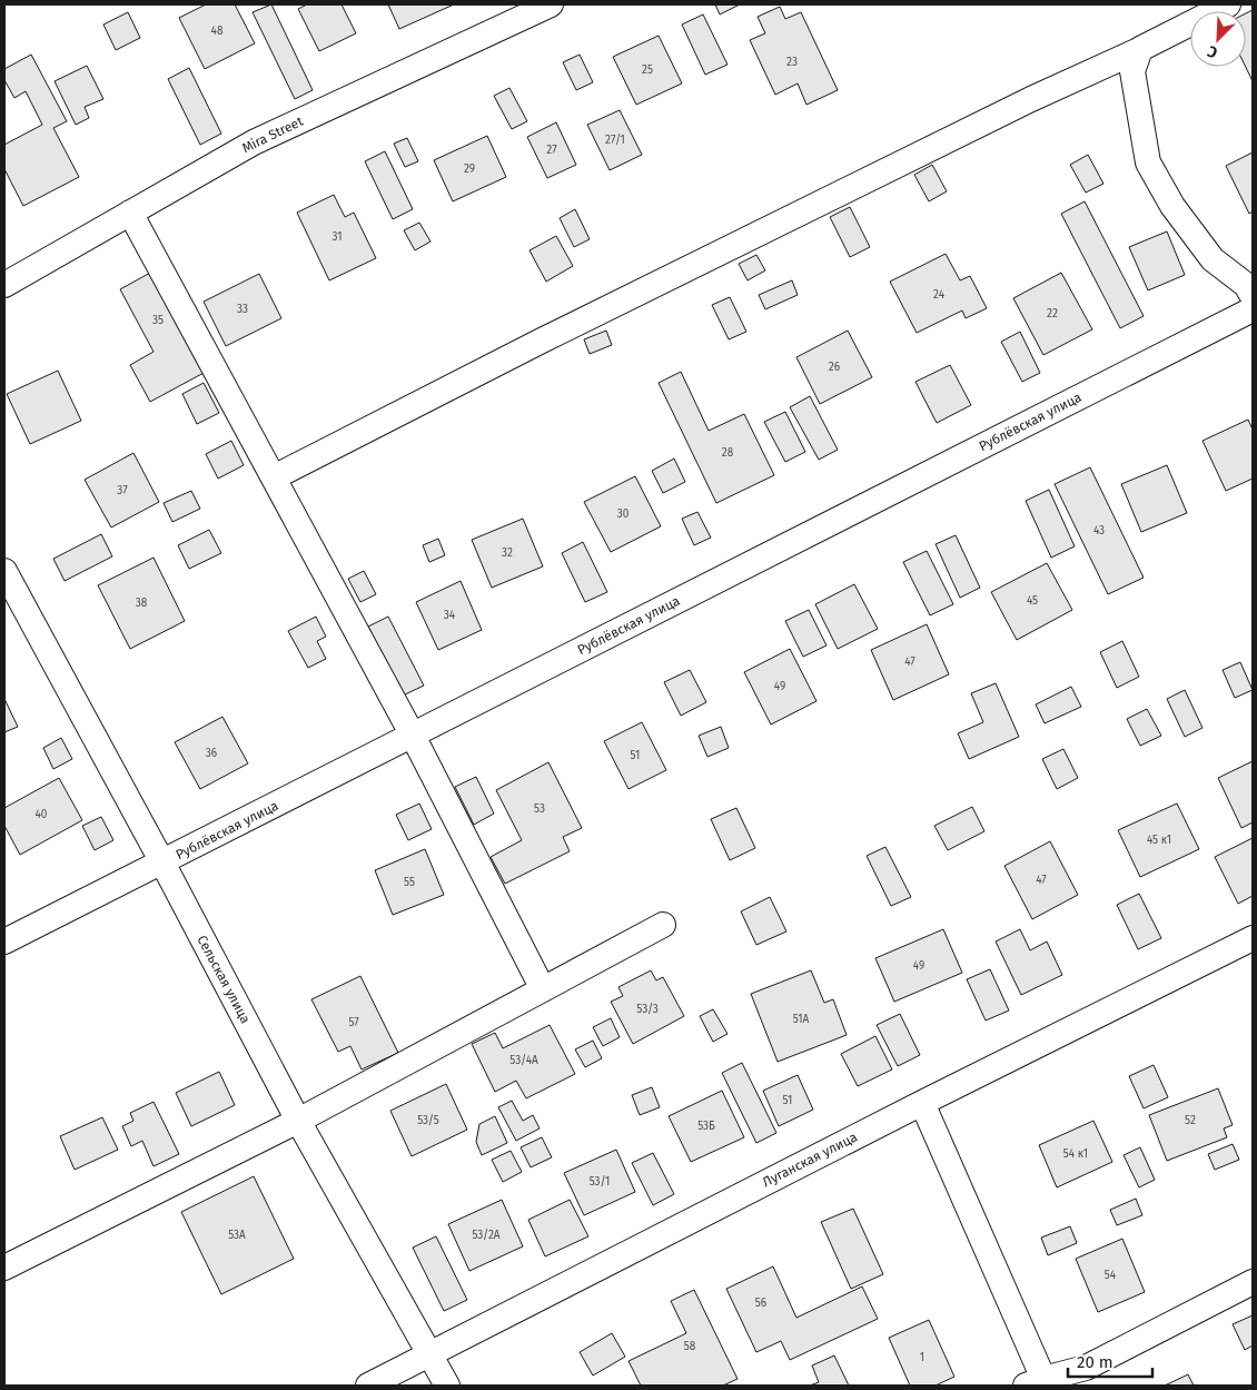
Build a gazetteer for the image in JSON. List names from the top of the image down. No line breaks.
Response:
{"streets":{"street":["Mira Street","Рублёвская улица","Сельская улица","Луганская улица"]},"crossings":[["Рублёвская улица","Сельская улица"],["Сельская улица","Луганская улица"]],"house_numbers":["48","23","25","27/1","27","29","31","24","33","22","35","26","28","37","30","43","32","45","38","34","47","49","36","51","53","40","45 к1","47","55","49","53/3","51А","57","53/4А","51","53/5","52","53Б","54 к1","53/1","53А","53/2А","54","56","58","1"],"scale_bar":"20 m","north":"bottom left"}
